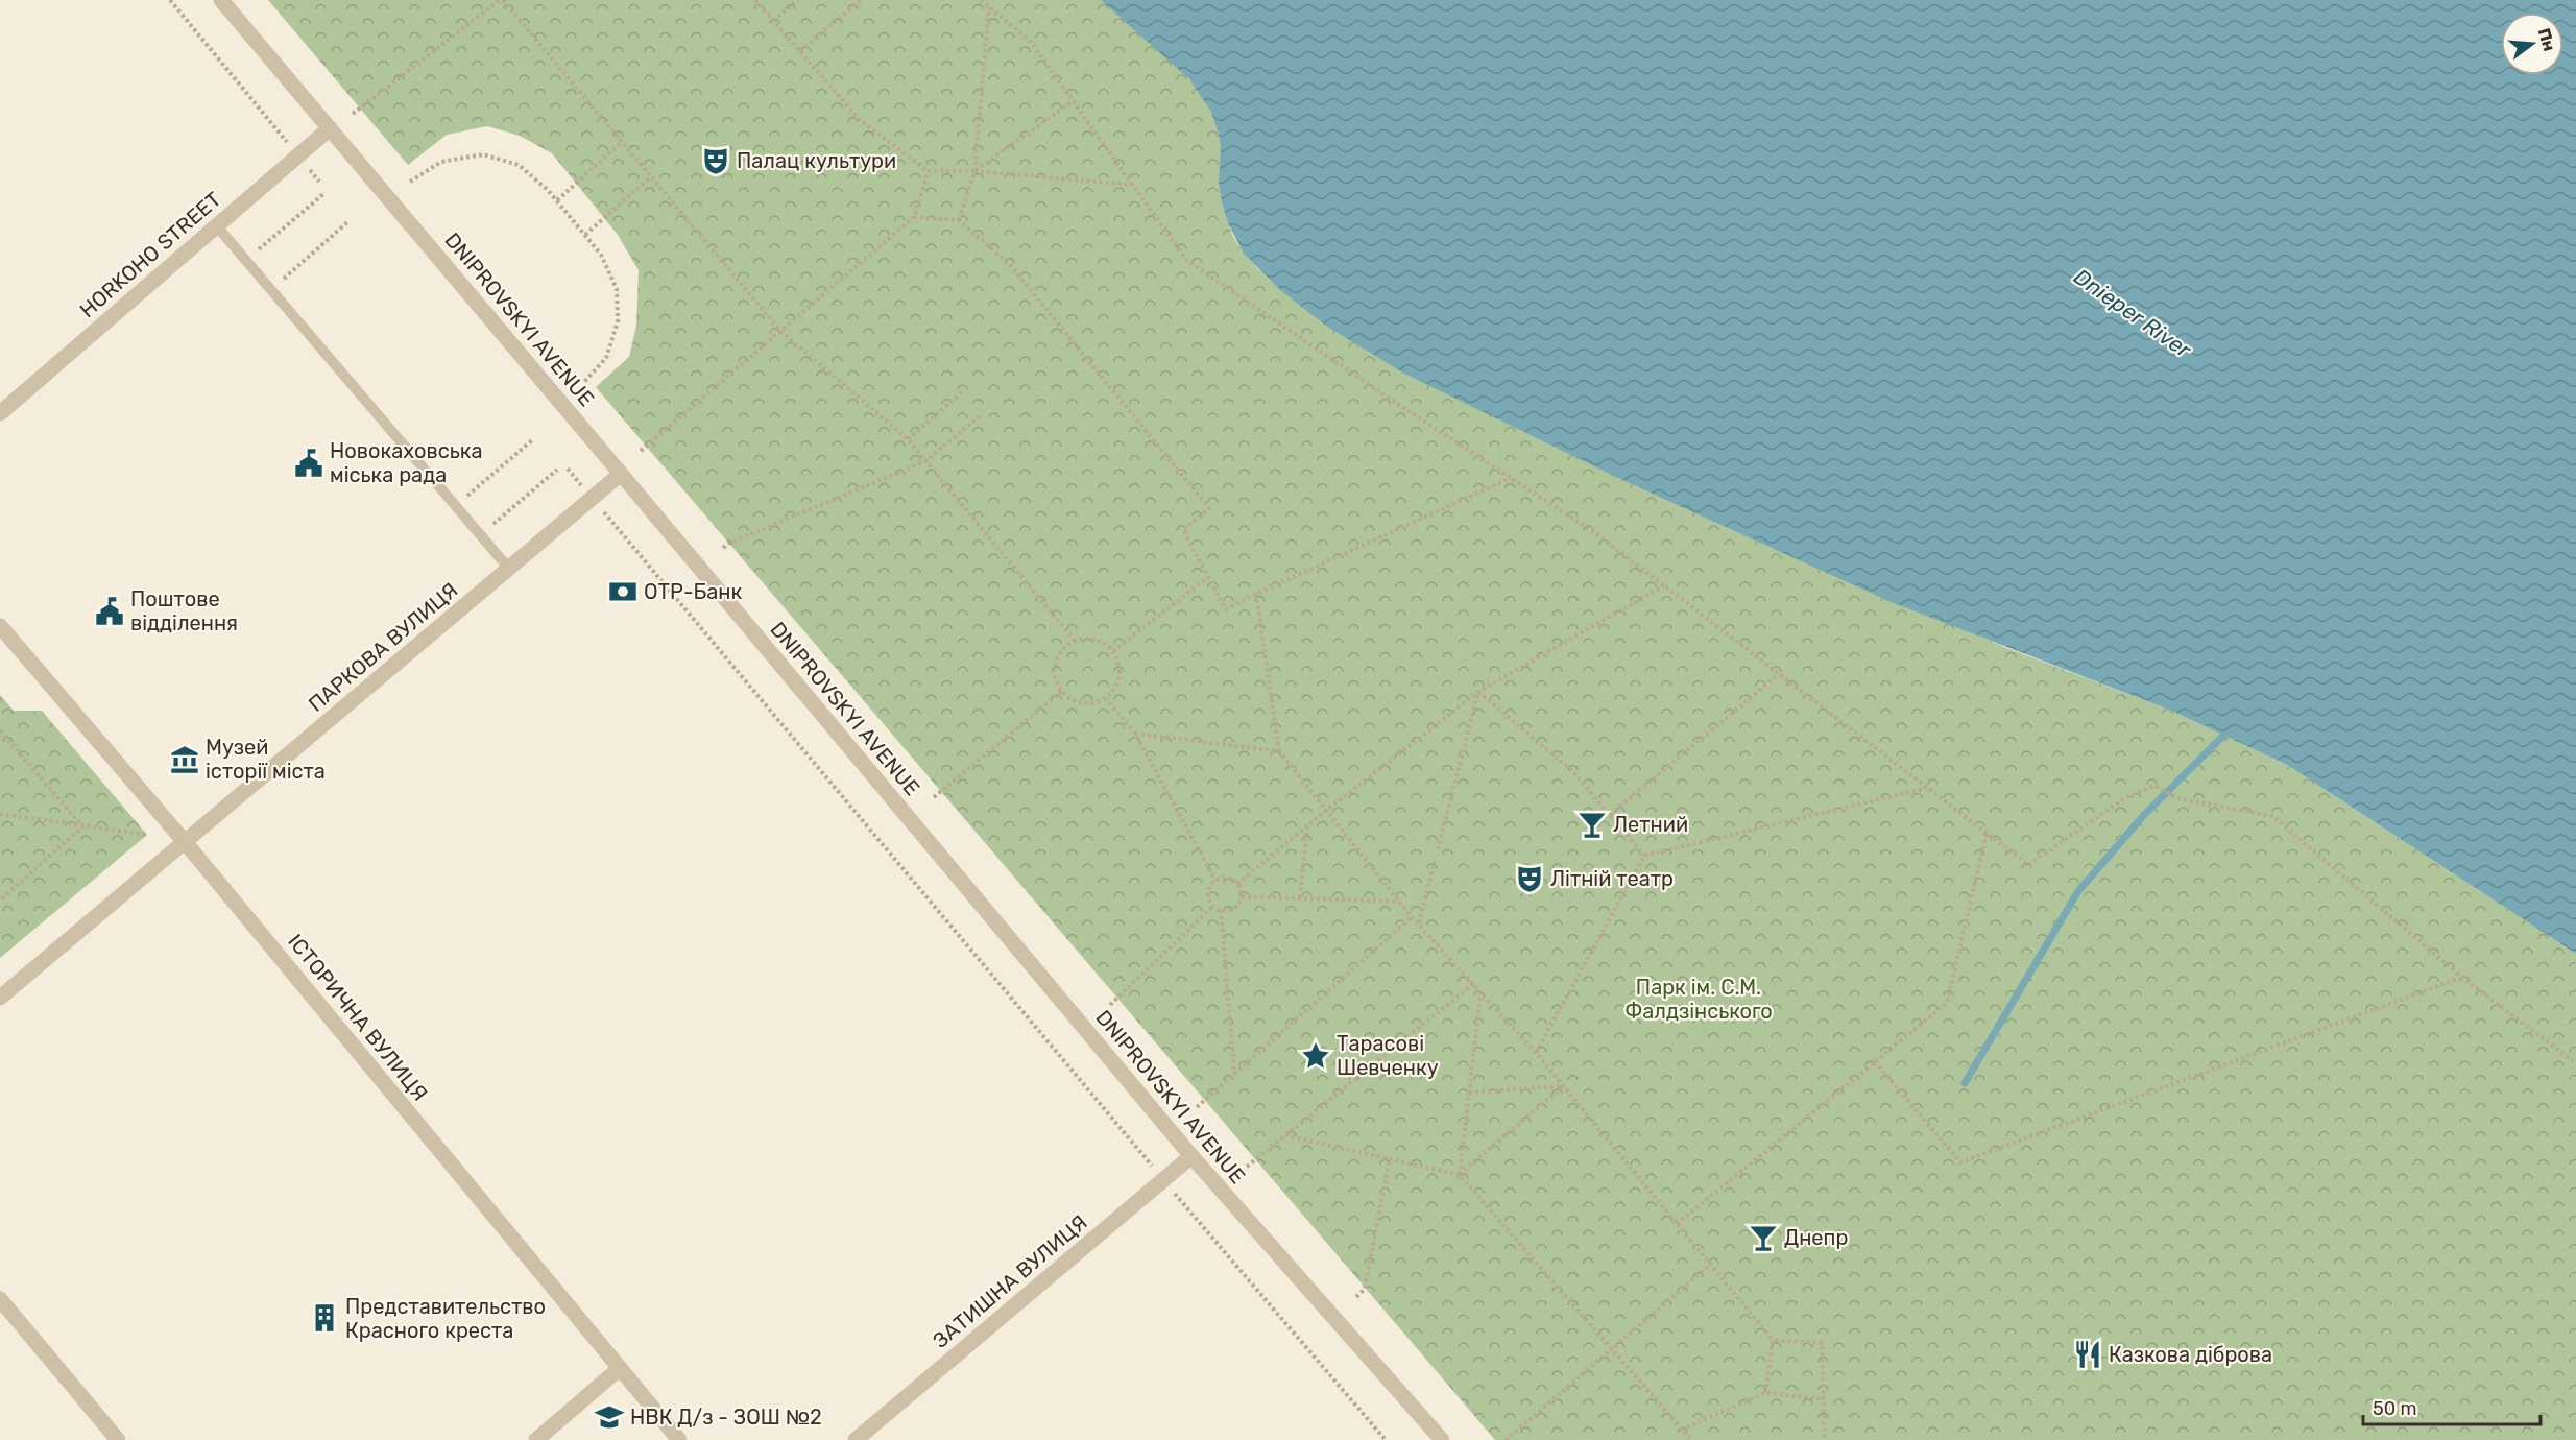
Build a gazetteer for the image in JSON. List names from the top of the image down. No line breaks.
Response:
{"streets":{"street":["HORKOHO STREET","DNIPROVSKYI AVENUE","ПАРКОВА ВУЛИЦЯ","ІСТОРИЧНА ВУЛИЦЯ","ЗАТИШНА ВУЛИЦЯ"]},"crossings":[["HORKOHO STREET","DNIPROVSKYI AVENUE"],["DNIPROVSKYI AVENUE","ПАРКОВА ВУЛИЦЯ"],["DNIPROVSKYI AVENUE","ЗАТИШНА ВУЛИЦЯ"],["ПАРКОВА ВУЛИЦЯ","ІСТОРИЧНА ВУЛИЦЯ"]],"water":["Dnieper River"],"parks":["Парк ім. С.М. Фалдзінського"],"places":{"theatre":["Палац культури","Літній театр"],"public building":["Новокаховська міська рада","Поштове відділення"],"bank":["ОТР-Банк"],"museum":["Музей історії міста"],"bar":["Летний","Днепр"],"place":["Тарасові Шевченку"],"building":["Представительство Красного креста"],"restaurant":["Казкова дiброва"],"school or university":["НВК Д/з - ЗОШ №2"]},"scale_bar":"50 m","north":"right"}
